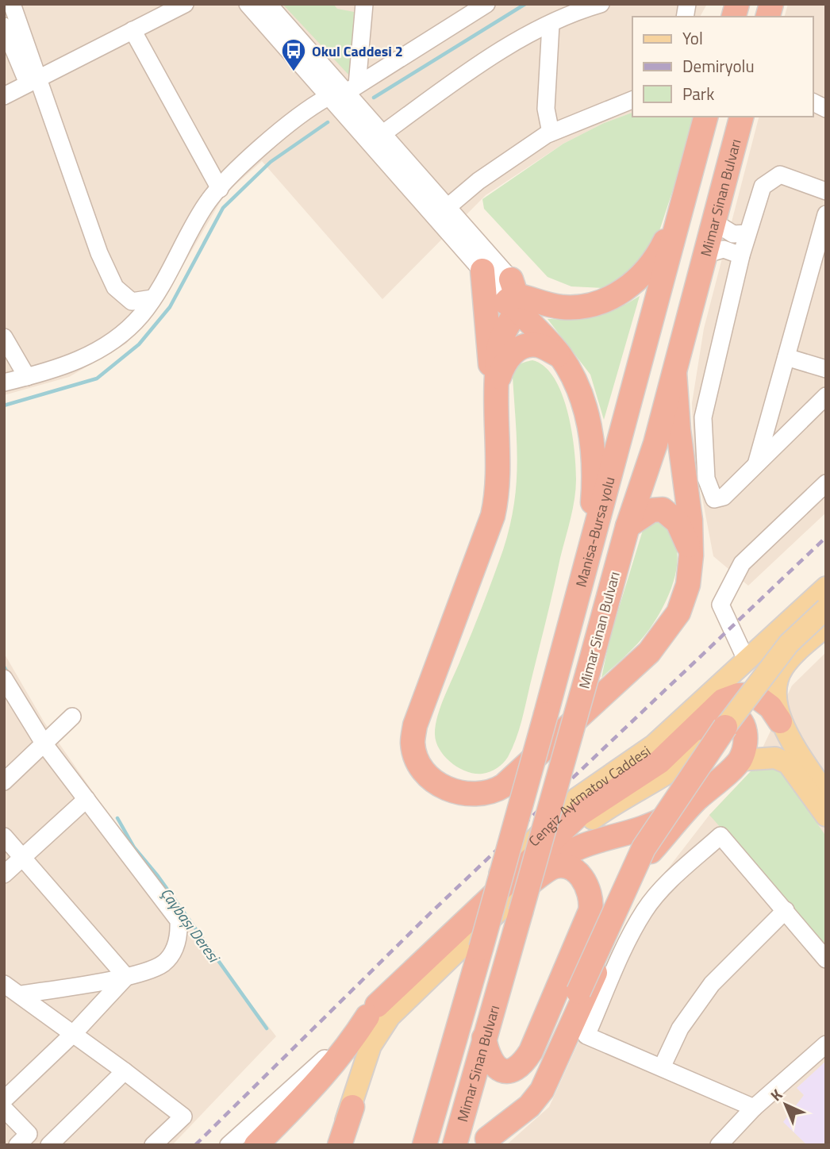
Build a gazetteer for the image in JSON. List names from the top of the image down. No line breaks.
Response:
{"streets":{"highway":["Mimar Sinan Bulvarı","Manisa-Bursa yolu"],"main road":["Cengiz Aytmatov Caddesi"]},"water":["Çaybaşı Deresi"],"places":{"bus stop":["Okul Caddesi 2"]},"legend":["Yol","Demiryolu","Park"],"north":"top left"}
